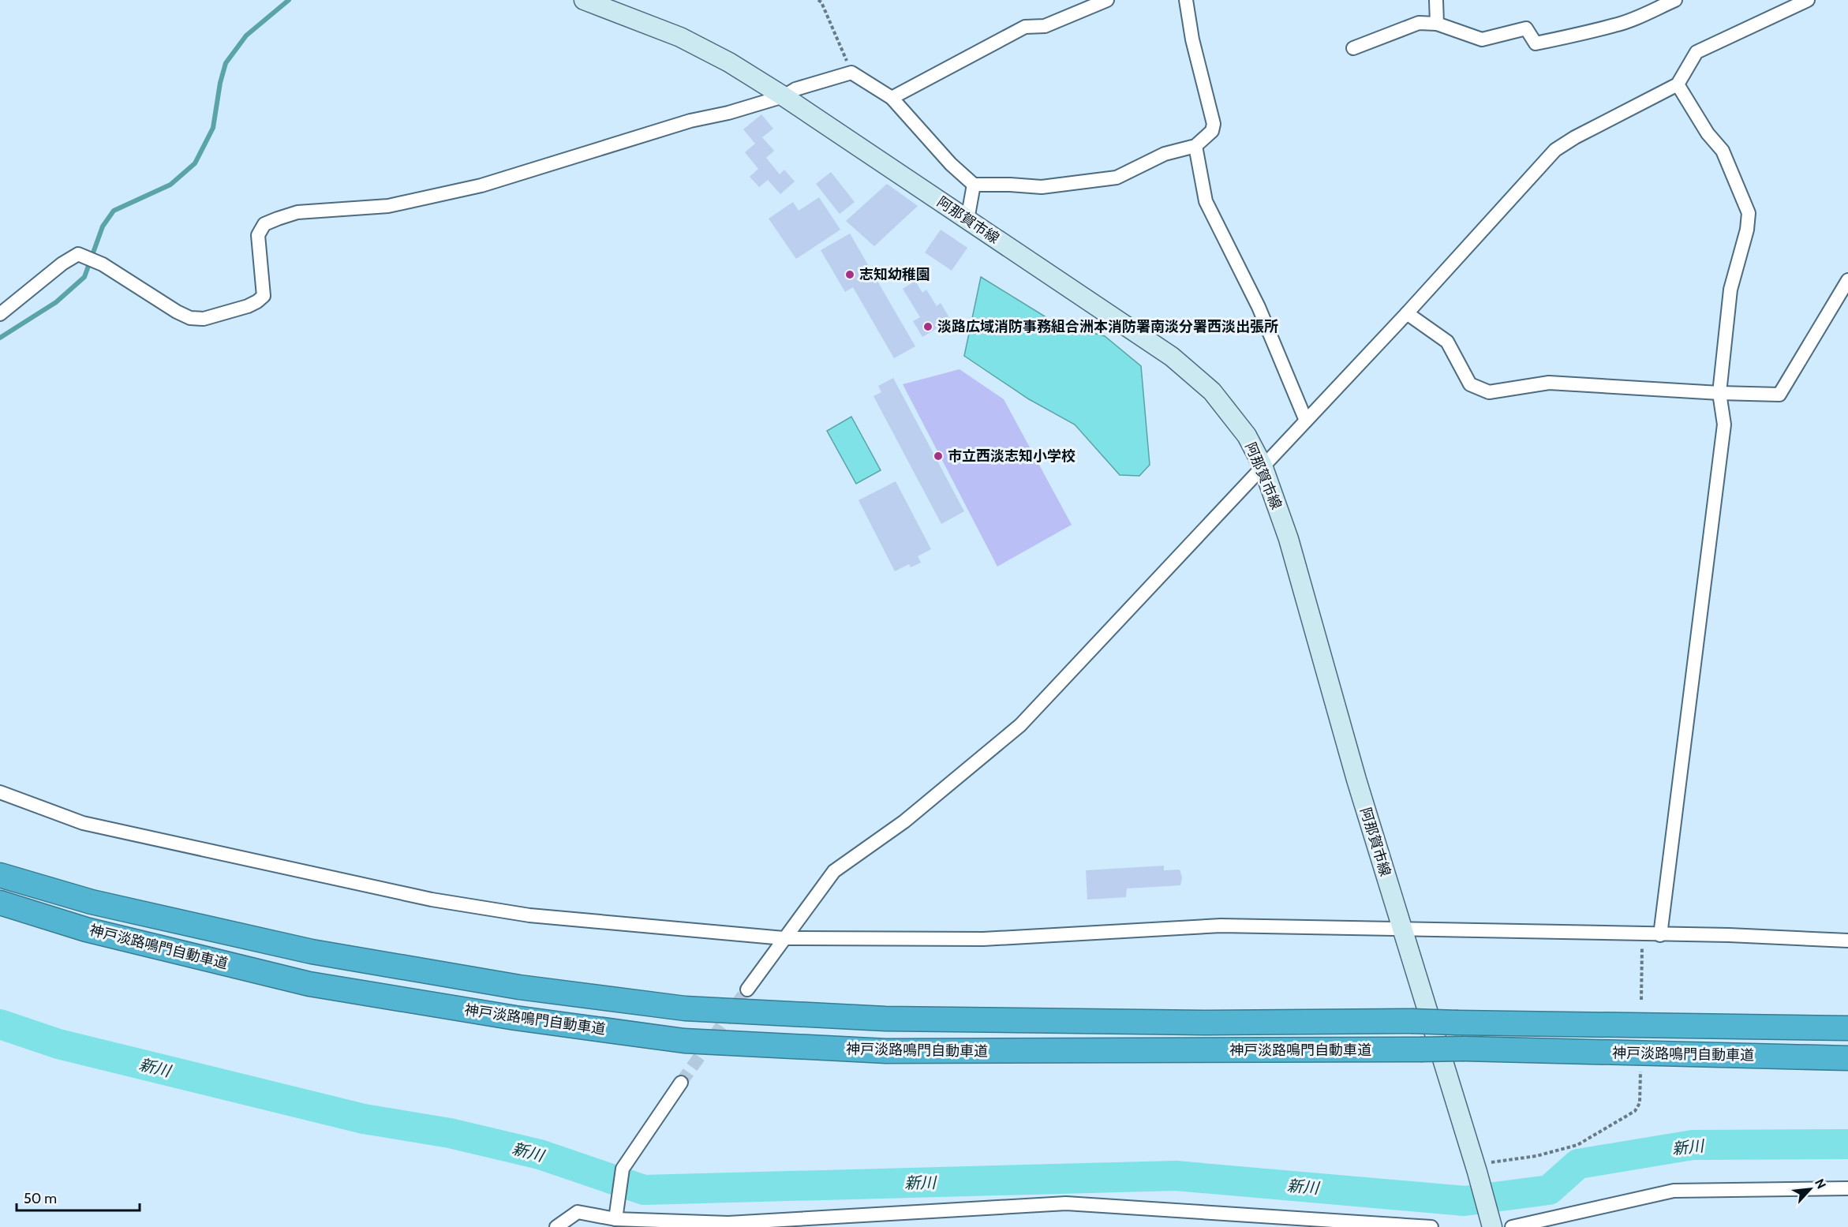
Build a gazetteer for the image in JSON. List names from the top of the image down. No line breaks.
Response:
{"streets":{"highway":["神戸淡路鳴門自動車道"],"main road":["阿那賀市線"]},"water":["新川"],"places":["志知幼稚園","淡路広域消防事務組合洲本消防署南淡分署西淡出張所","市立西淡志知小学校"],"scale_bar":"50 m","north":"top right"}
